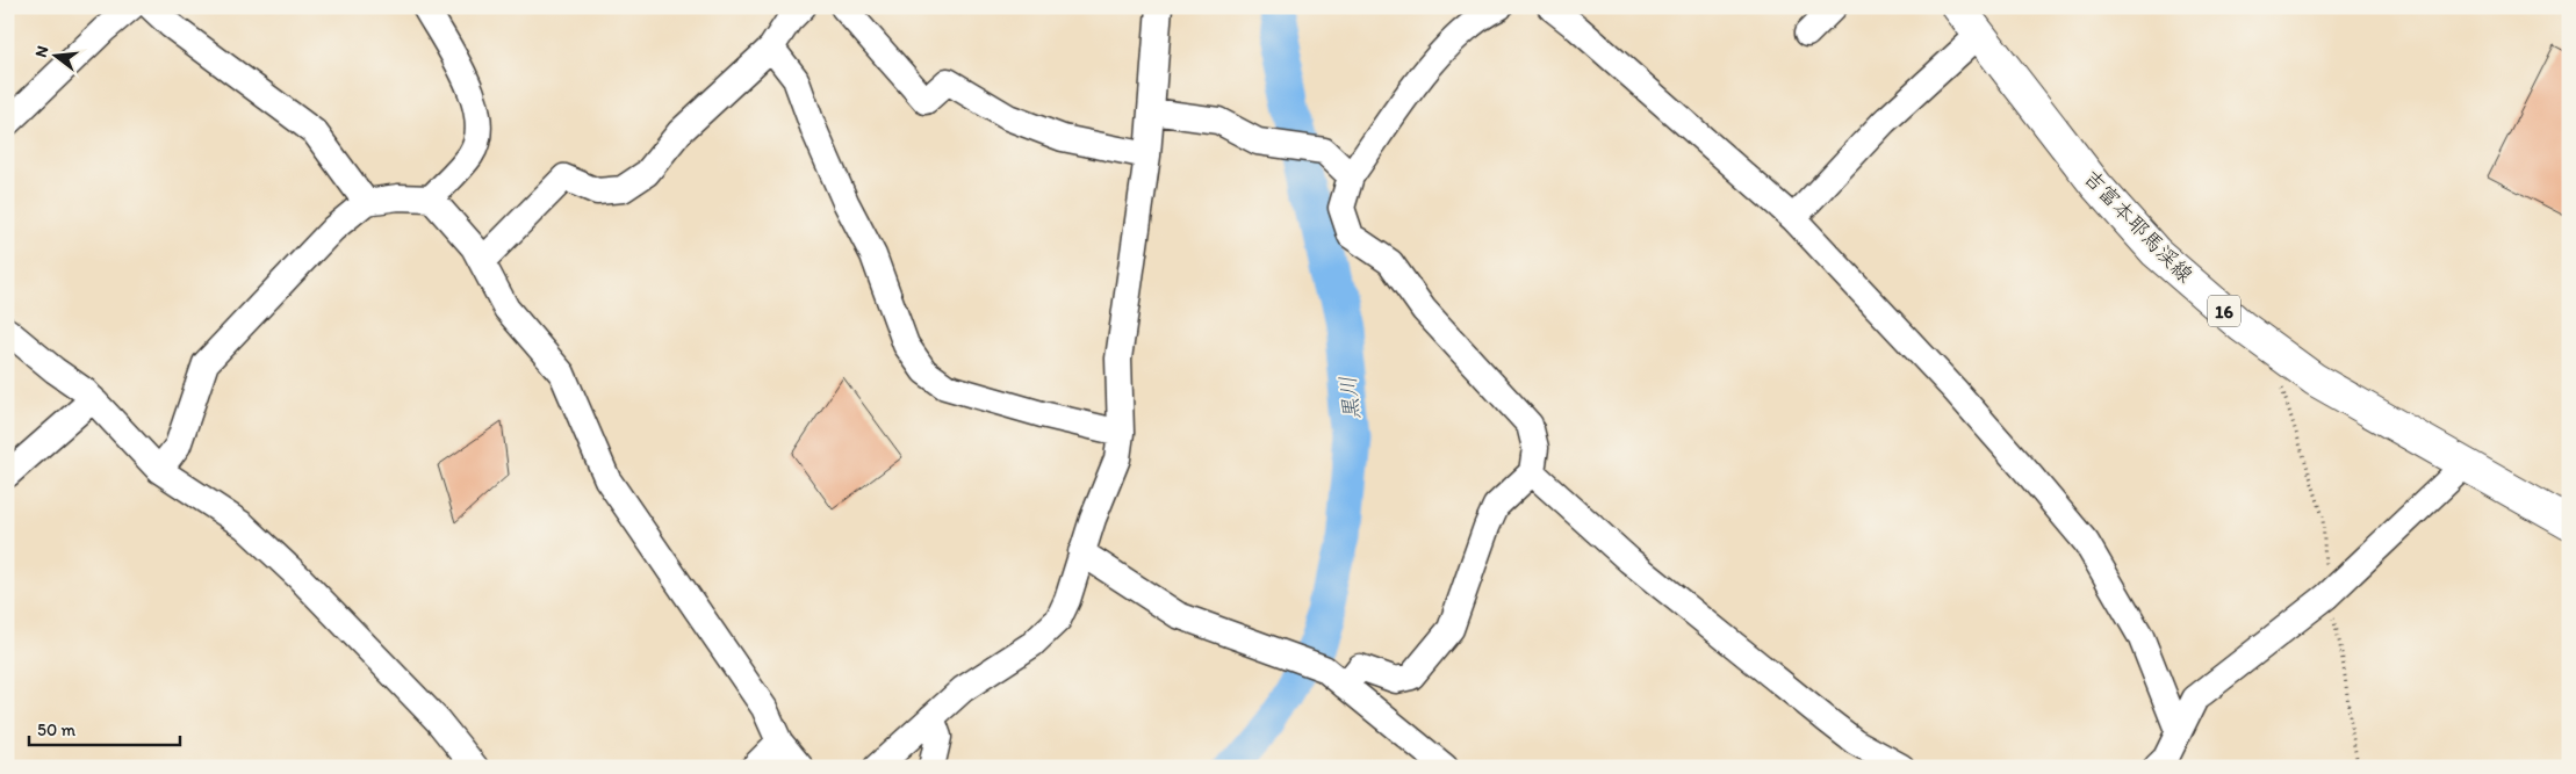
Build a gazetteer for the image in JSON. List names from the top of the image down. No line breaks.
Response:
{"streets":{"main road":["吉富本耶馬渓線","16"]},"water":["黒川"],"scale_bar":"50 m","north":"left"}
